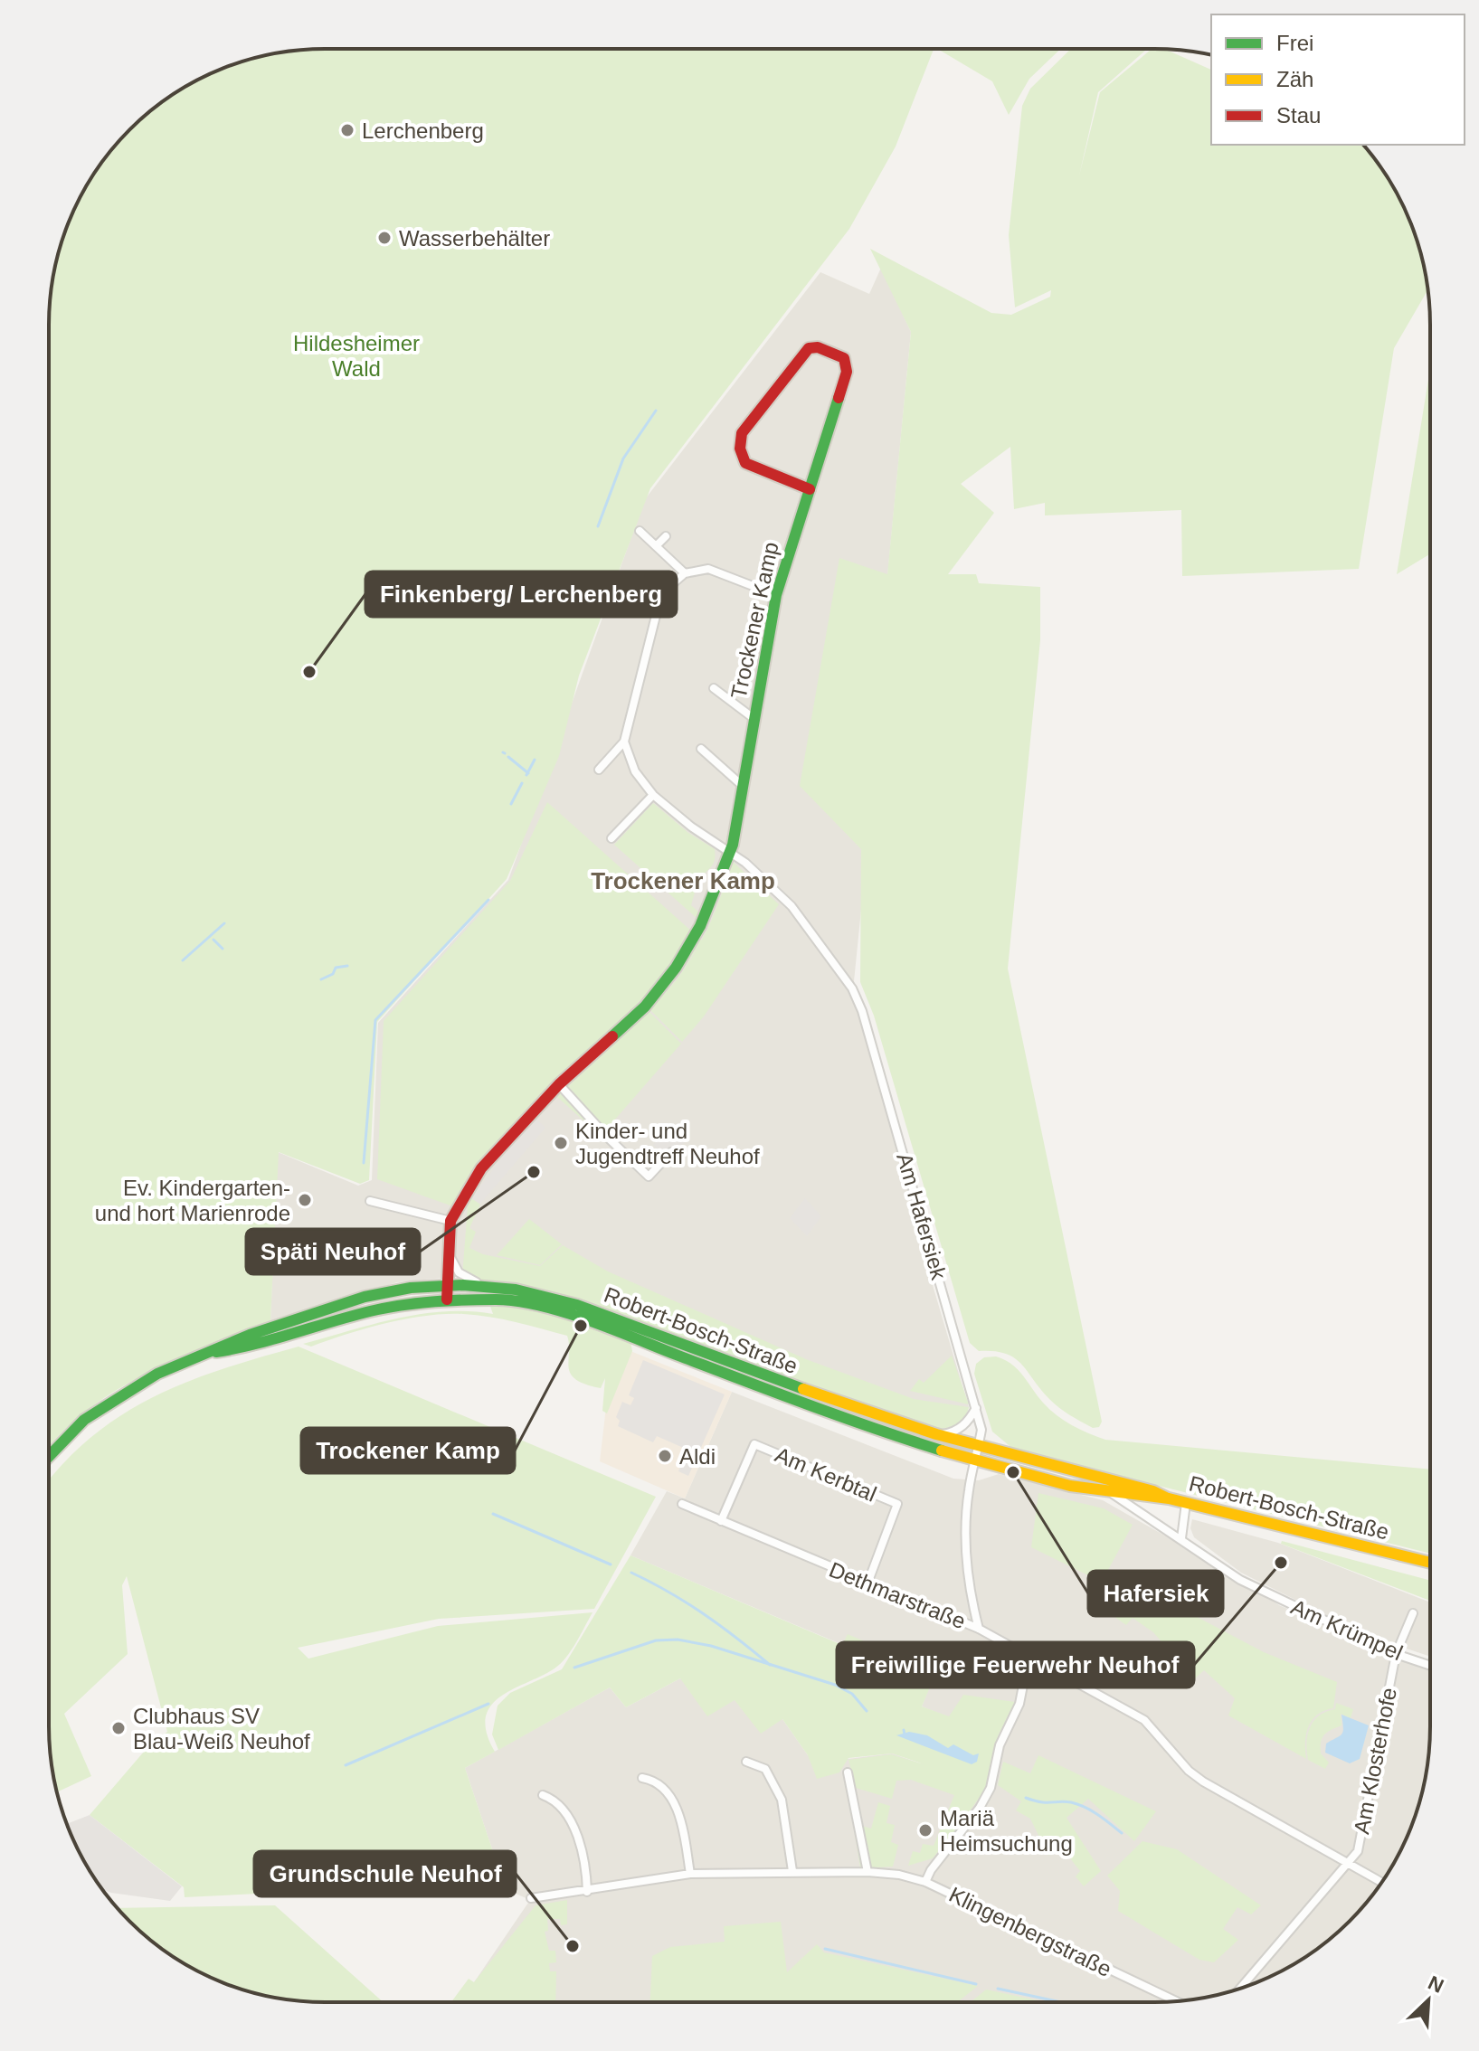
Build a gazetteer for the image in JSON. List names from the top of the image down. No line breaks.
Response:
{"streets":{"main road":["Trockener Kamp","Robert-Bosch-Straße"],"street":["Am Hafersiek","Am Kerbtal","Dethmarstraße","Am Krümpel","Am Klosterhofe","Klingenbergstraße"]},"crossings":[["Trockener Kamp","Am Hafersiek"],["Trockener Kamp","Robert-Bosch-Straße"],["Am Hafersiek","Robert-Bosch-Straße"],["Am Hafersiek","Dethmarstraße"],["Robert-Bosch-Straße","Am Krümpel"],["Am Kerbtal","Dethmarstraße"],["Dethmarstraße","Am Klosterhofe"],["Am Krümpel","Am Klosterhofe"]],"districts":["Trockener Kamp"],"parks":["Hildesheimer Wald"],"places":["Lerchenberg","Wasserbehälter","Finkenberg/ Lerchenberg","Kinder- und Jugendtreff Neuhof","Späti Neuhof","Ev. Kindergarten- und hort Marienrode","Trockener Kamp","Aldi","Hafersiek","Freiwillige Feuerwehr Neuhof","Clubhaus SV Blau-Weiß Neuhof","Mariä Heimsuchung","Grundschule Neuhof"],"legend":["Frei","Zäh","Stau"],"north":"top right"}
